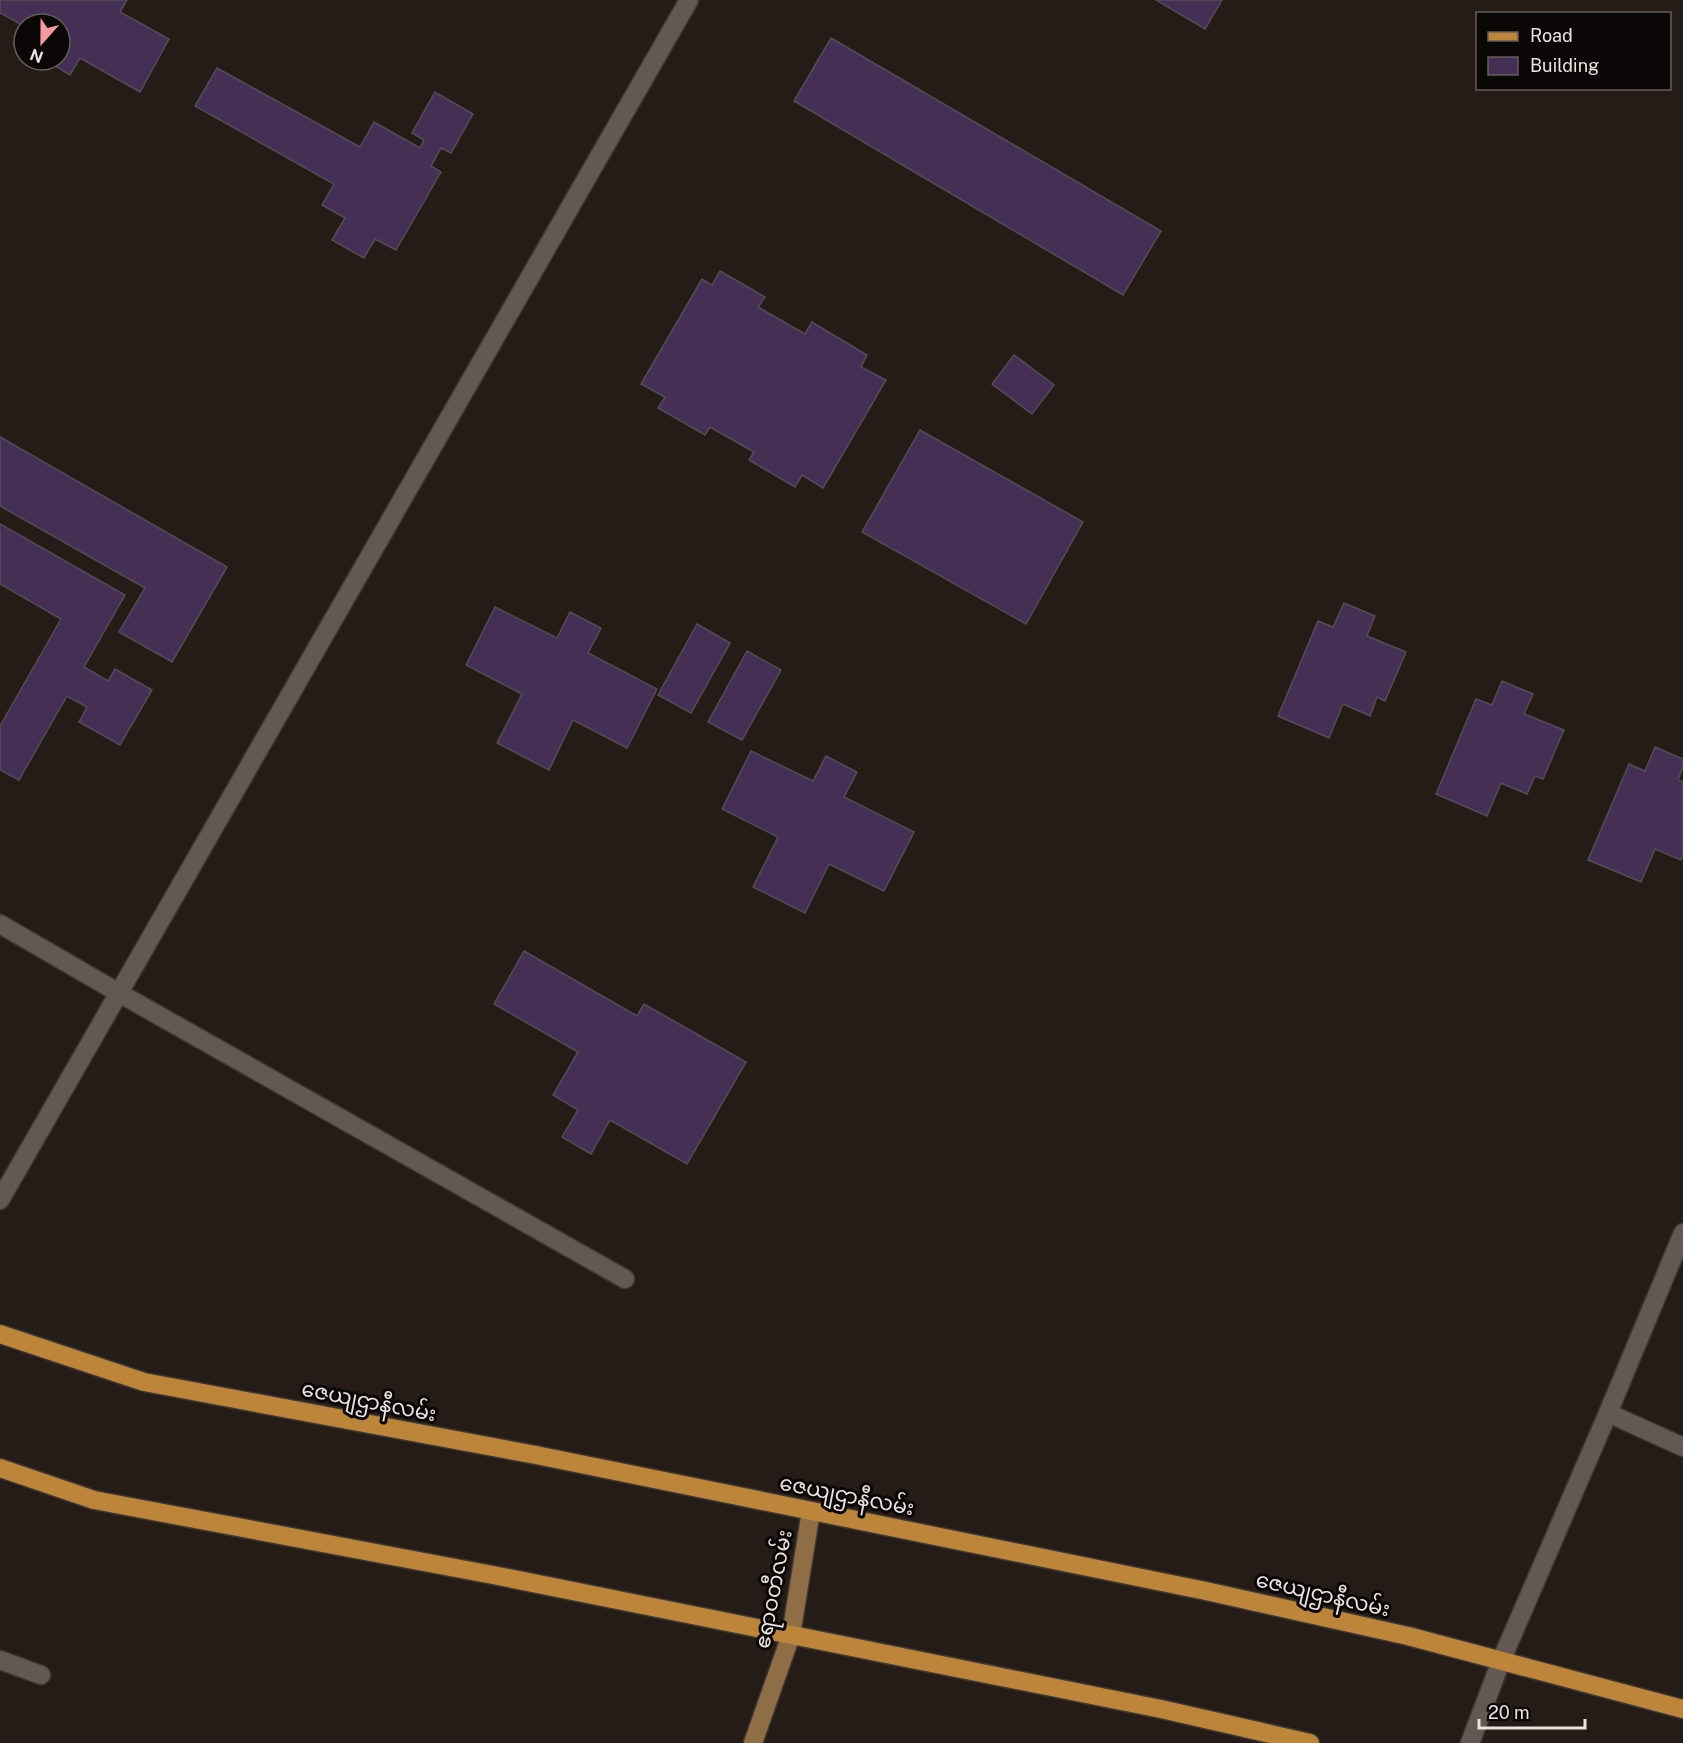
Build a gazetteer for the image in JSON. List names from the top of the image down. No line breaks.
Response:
{"streets":{"main road":["ဇေယျဌာနီလမ်း"],"street":["ဧရာဝတီလမ်း"]},"crossings":[["ဇေယျဌာနီလမ်း","ဧရာဝတီလမ်း"]],"legend":["Road","Building"],"scale_bar":"20 m","north":"bottom"}
